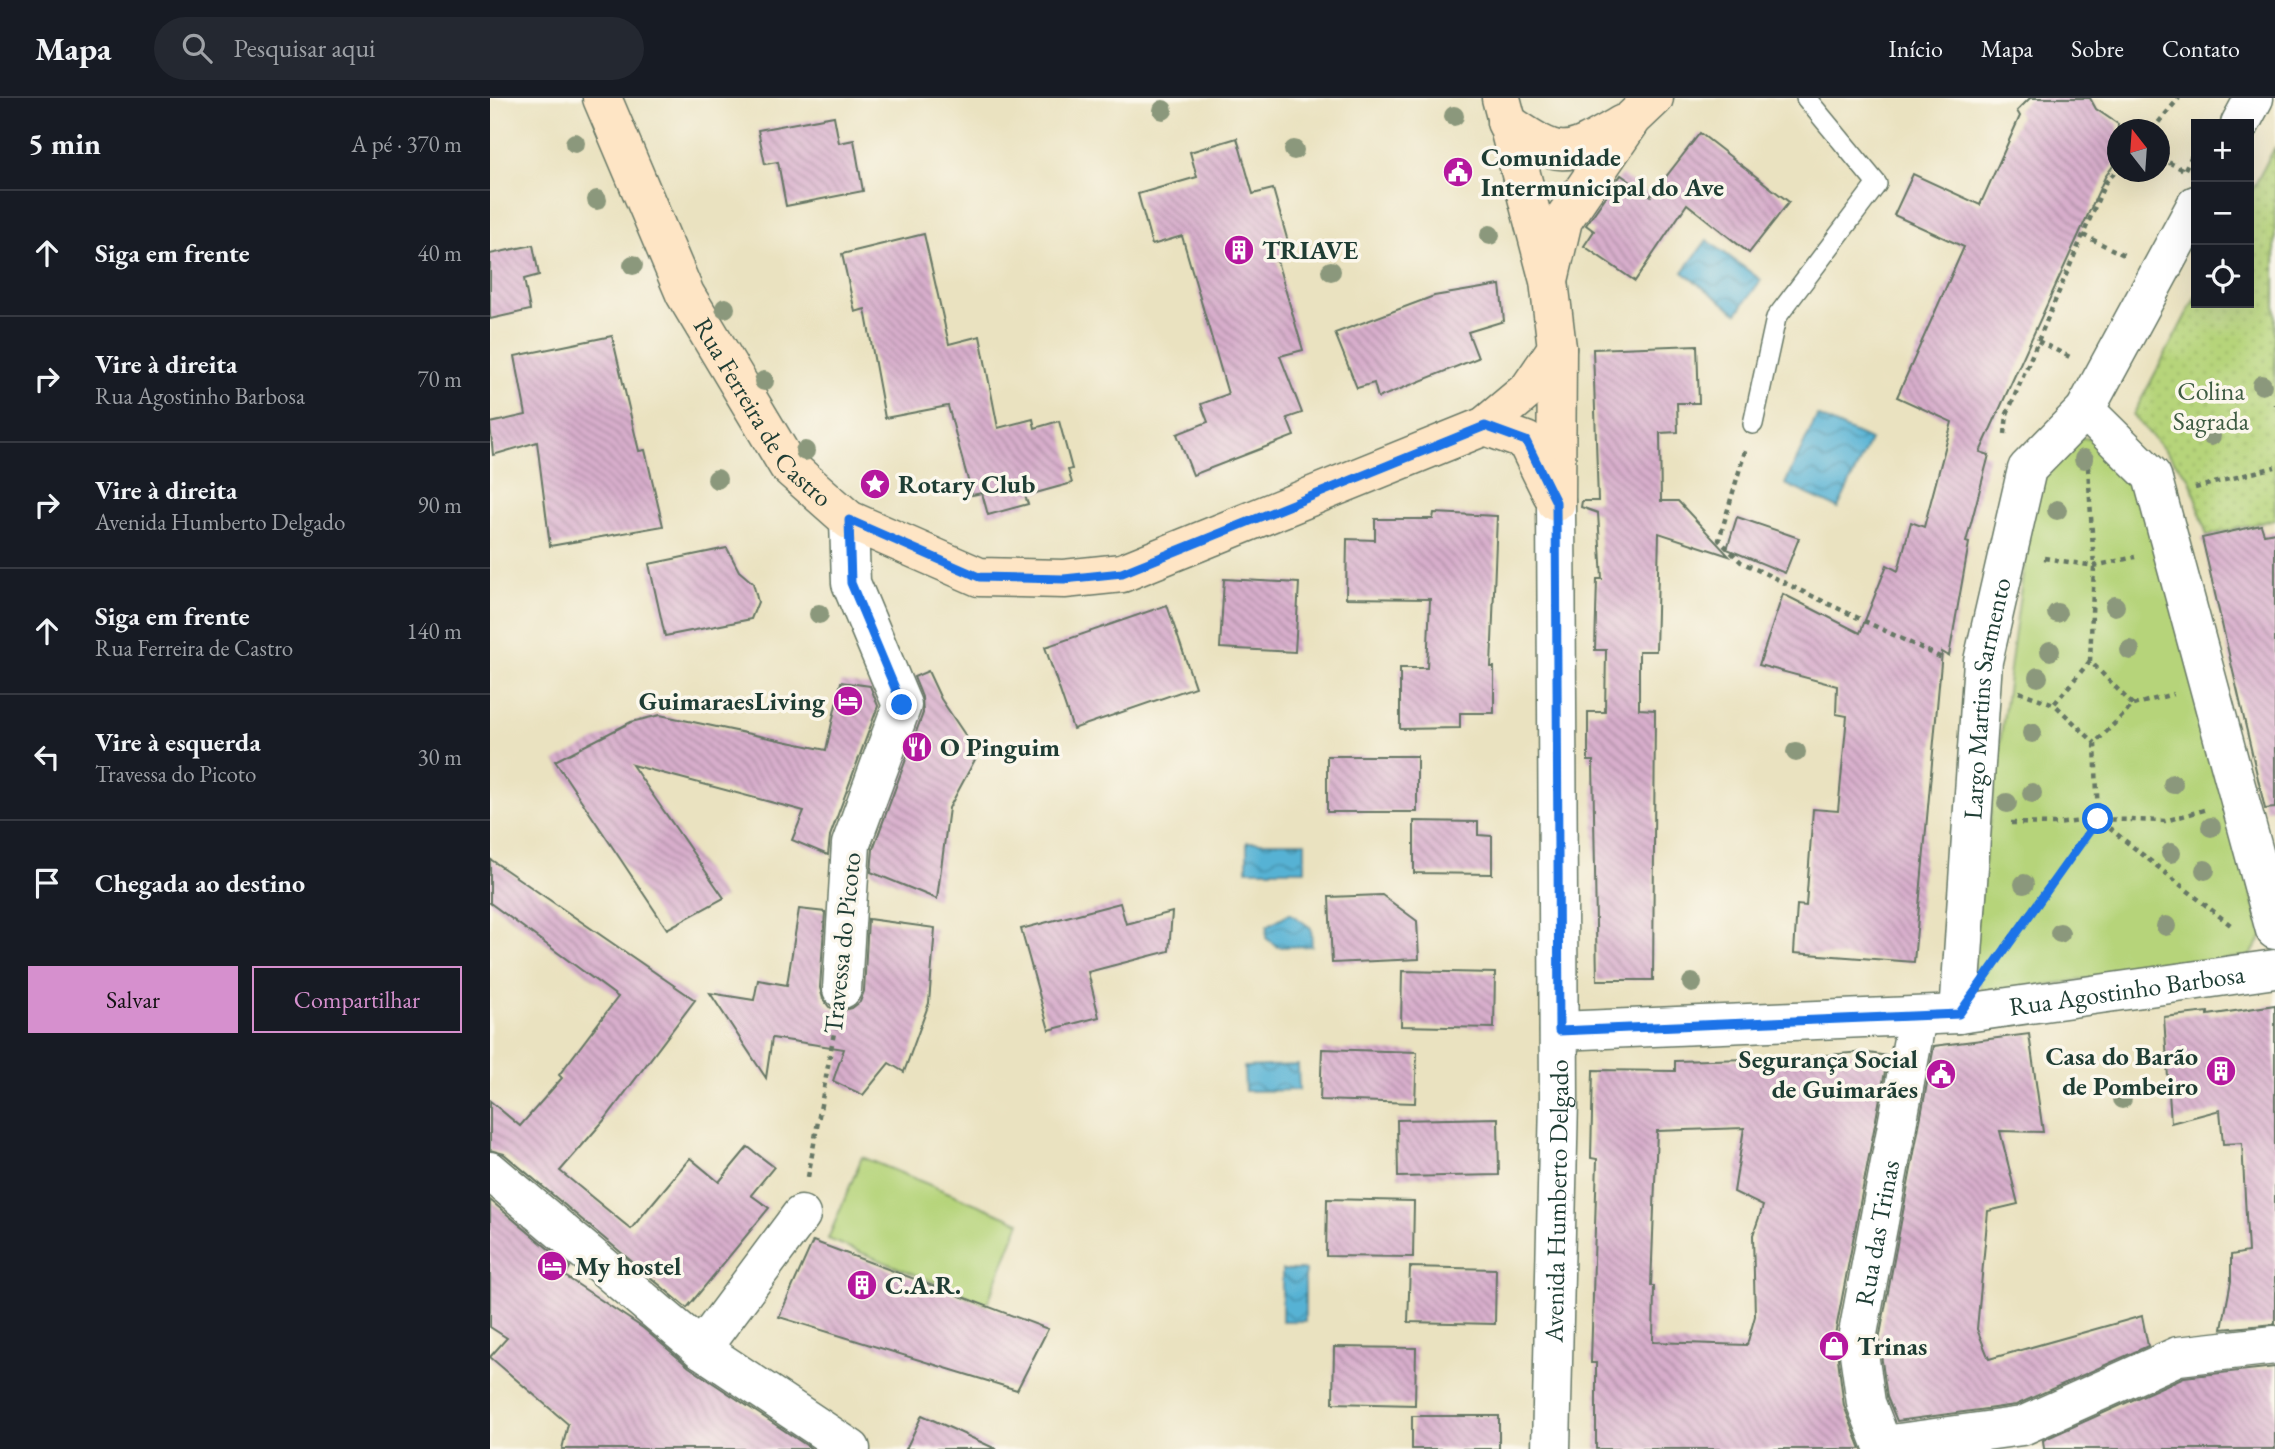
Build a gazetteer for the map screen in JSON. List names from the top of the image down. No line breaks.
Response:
{"streets":{"street":["Rua Ferreira de Castro","Largo Martins Sarmento","Travessa do Picoto","Rua Agostinho Barbosa","Avenida Humberto Delgado","Rua das Trinas"]},"crossings":[["Rua Ferreira de Castro","Travessa do Picoto"],["Rua Ferreira de Castro","Avenida Humberto Delgado"],["Largo Martins Sarmento","Rua Agostinho Barbosa"],["Rua Agostinho Barbosa","Avenida Humberto Delgado"],["Rua Agostinho Barbosa","Rua das Trinas"]],"parks":["Colina Sagrada"],"places":{"public building":["Comunidade Intermunicipal do Ave","Segurança Social de Guimarães"],"building":["TRIAVE","Casa do Barão de Pombeiro","C.A.R."],"place":["Rotary Club"],"hotel":["GuimaraesLiving","My hostel"],"restaurant":["O Pinguim"],"shop":["Trinas"]},"north":"top","page":{"header":"Mapa","search":"Pesquisar aqui","nav":["Início","Mapa","Sobre","Contato"],"heading":["5 min","A pé · 370 m"],"map_buttons":["+","−"],"list":[["Siga em frente","40 m"],["Vire à direita","Rua Agostinho Barbosa","70 m"],["Vire à direita","Avenida Humberto Delgado","90 m"],["Siga em frente","Rua Ferreira de Castro","140 m"],["Vire à esquerda","Travessa do Picoto","30 m"],"Chegada ao destino"],"buttons":["Salvar","Compartilhar"]}}
